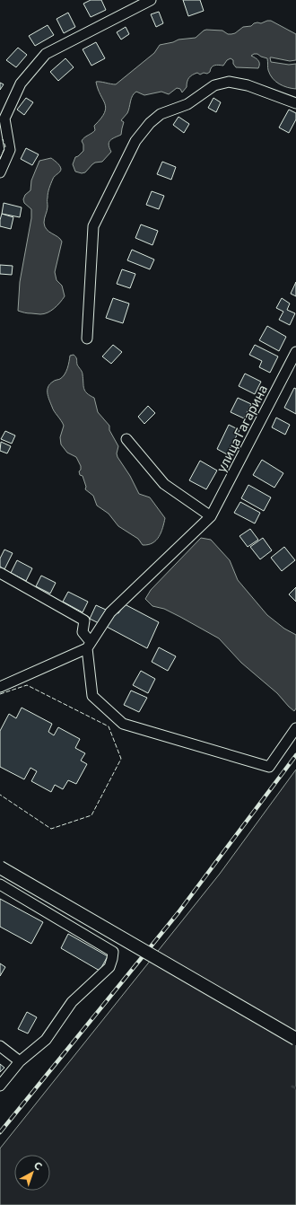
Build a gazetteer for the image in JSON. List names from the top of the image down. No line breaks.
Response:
{"streets":{"street":["улица Гагарина"]},"north":"top right"}
